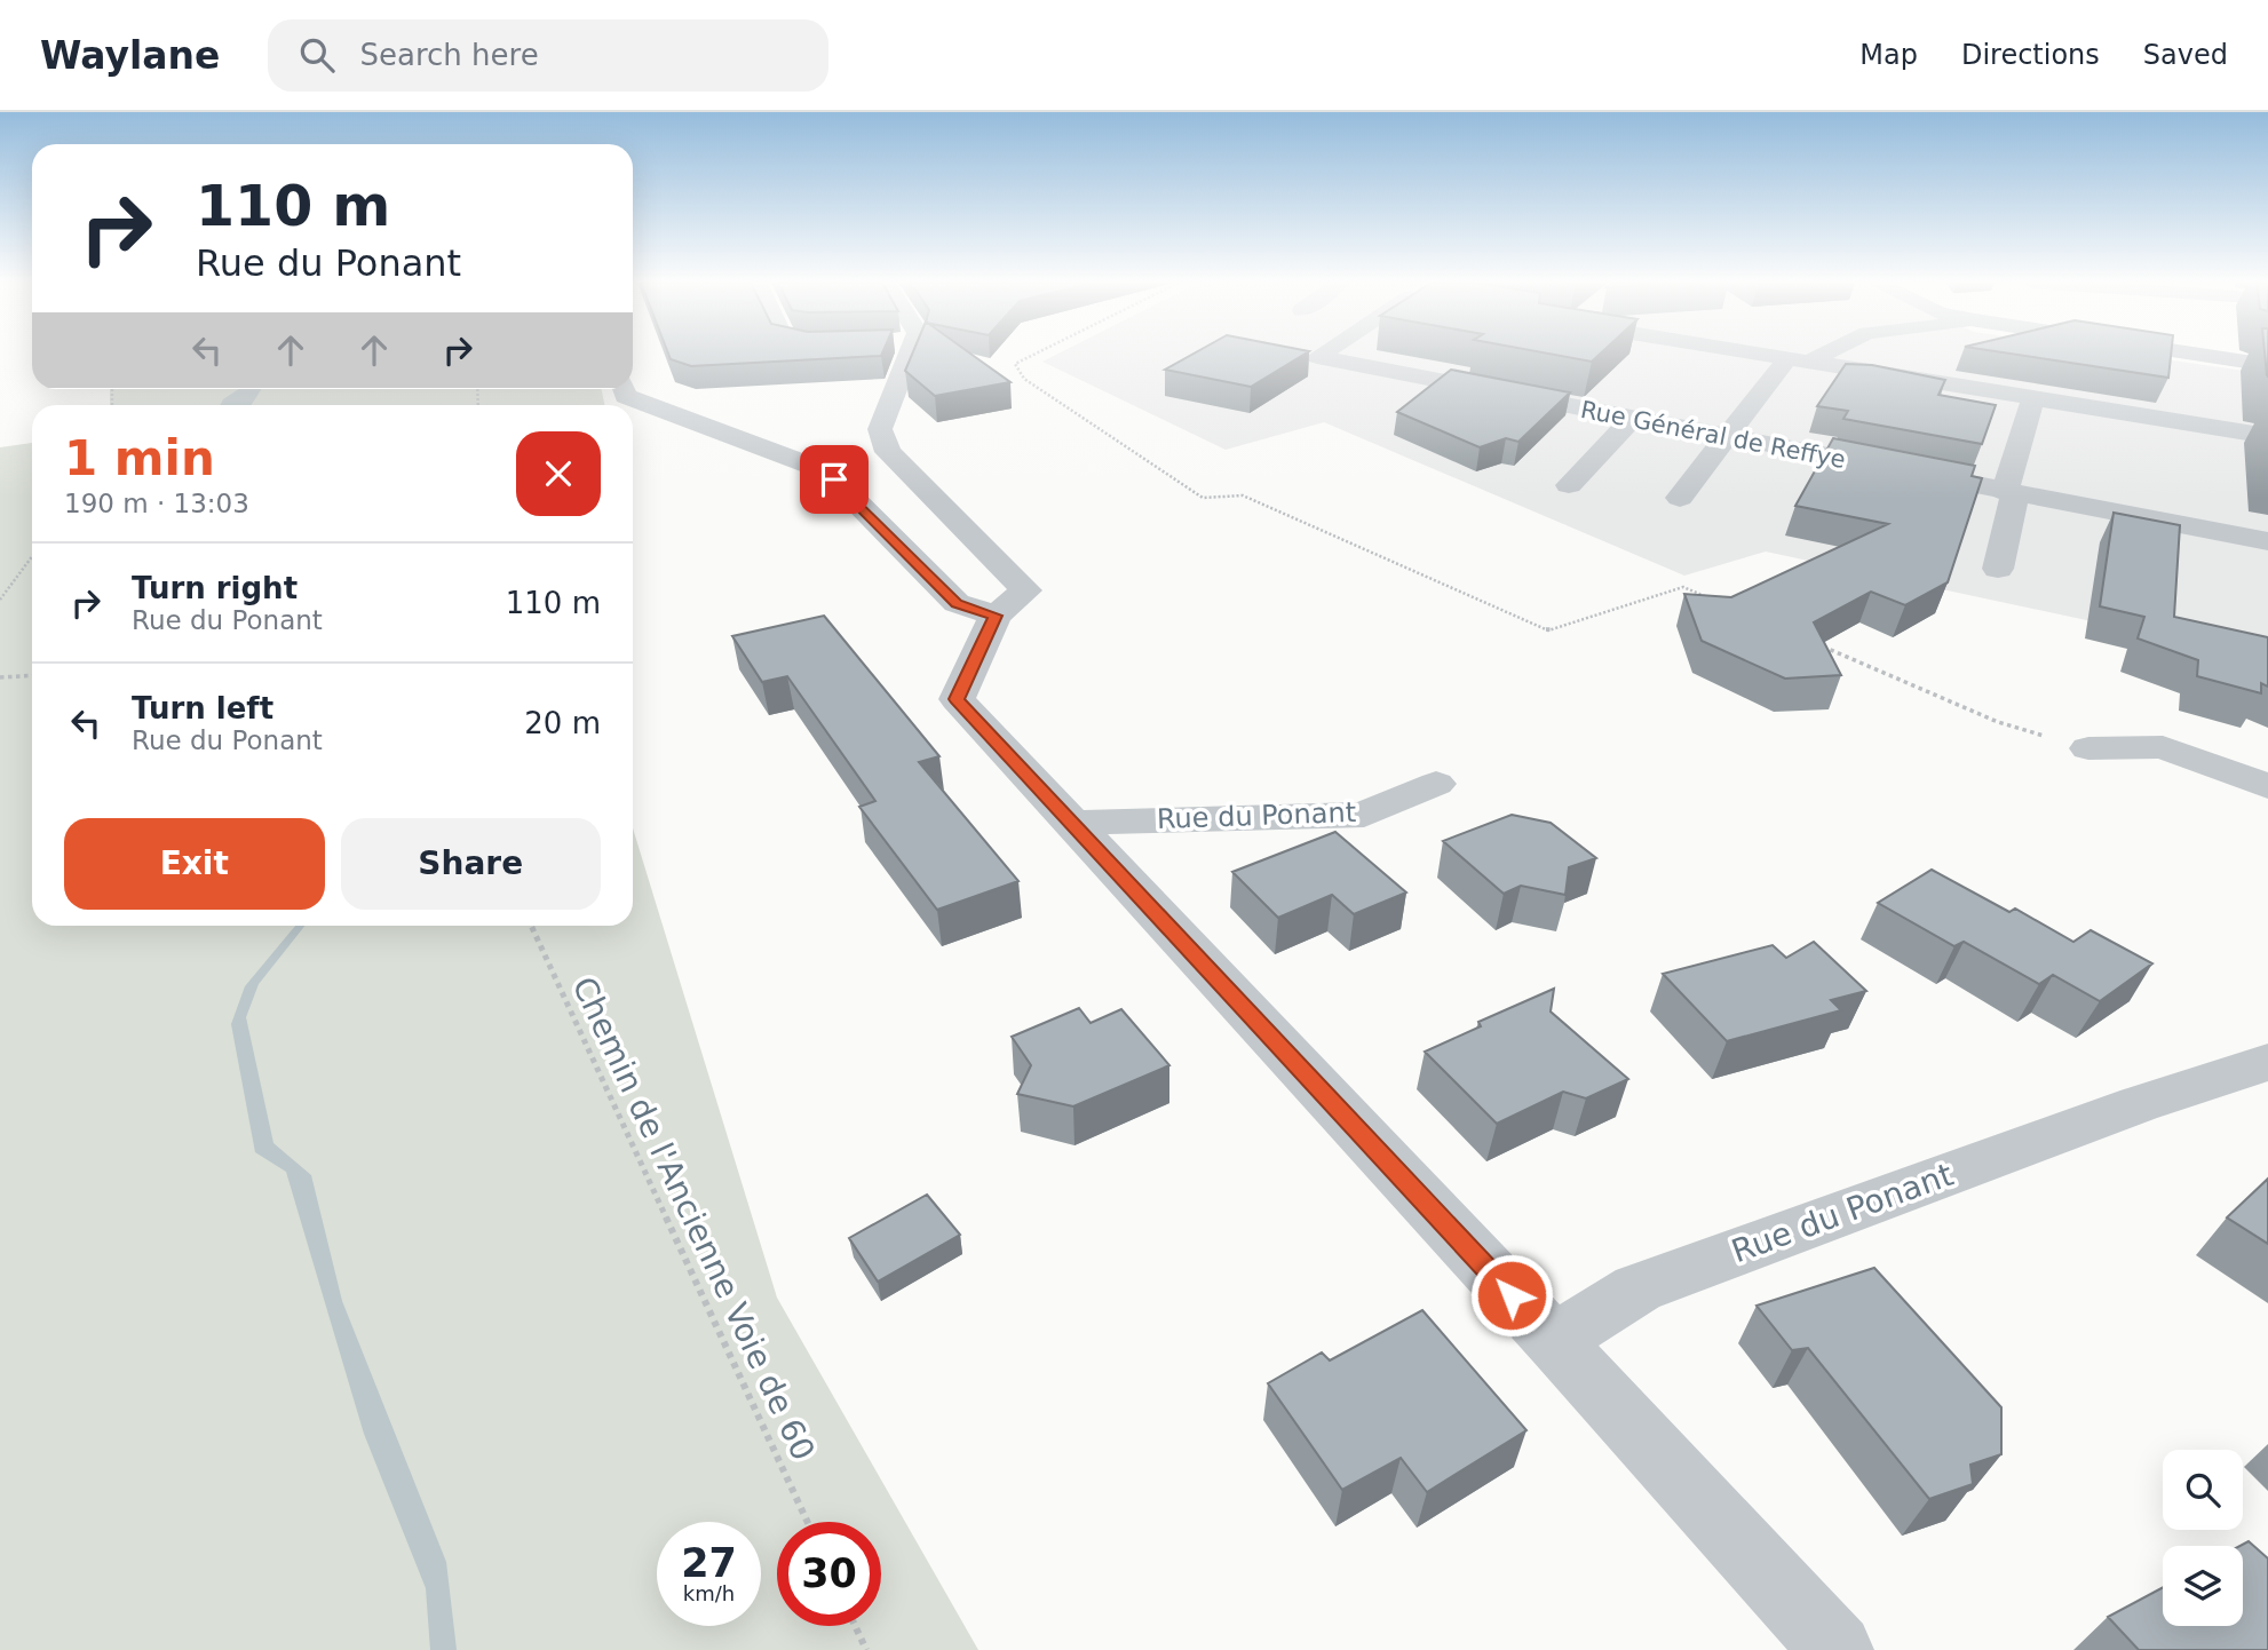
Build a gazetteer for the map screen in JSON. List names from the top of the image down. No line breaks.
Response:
{"streets":{"street":["Rue Général de Reffye","Rue du Ponant"],"path":["Chemin de l'Ancienne Voie de 60"]},"page":{"header":"Waylane","search":"Search here","nav":["Map","Directions","Saved"],"turn":["110 m","Rue du Ponant"],"heading":["1 min","190 m · 13:03"],"list":[{"name":"Turn right","note":"Rue du Ponant","value":"110 m"},{"name":"Turn left","note":"Rue du Ponant","value":"20 m"}],"buttons":["Exit","Share"],"speed":"27 km/h","limit":"30"}}
